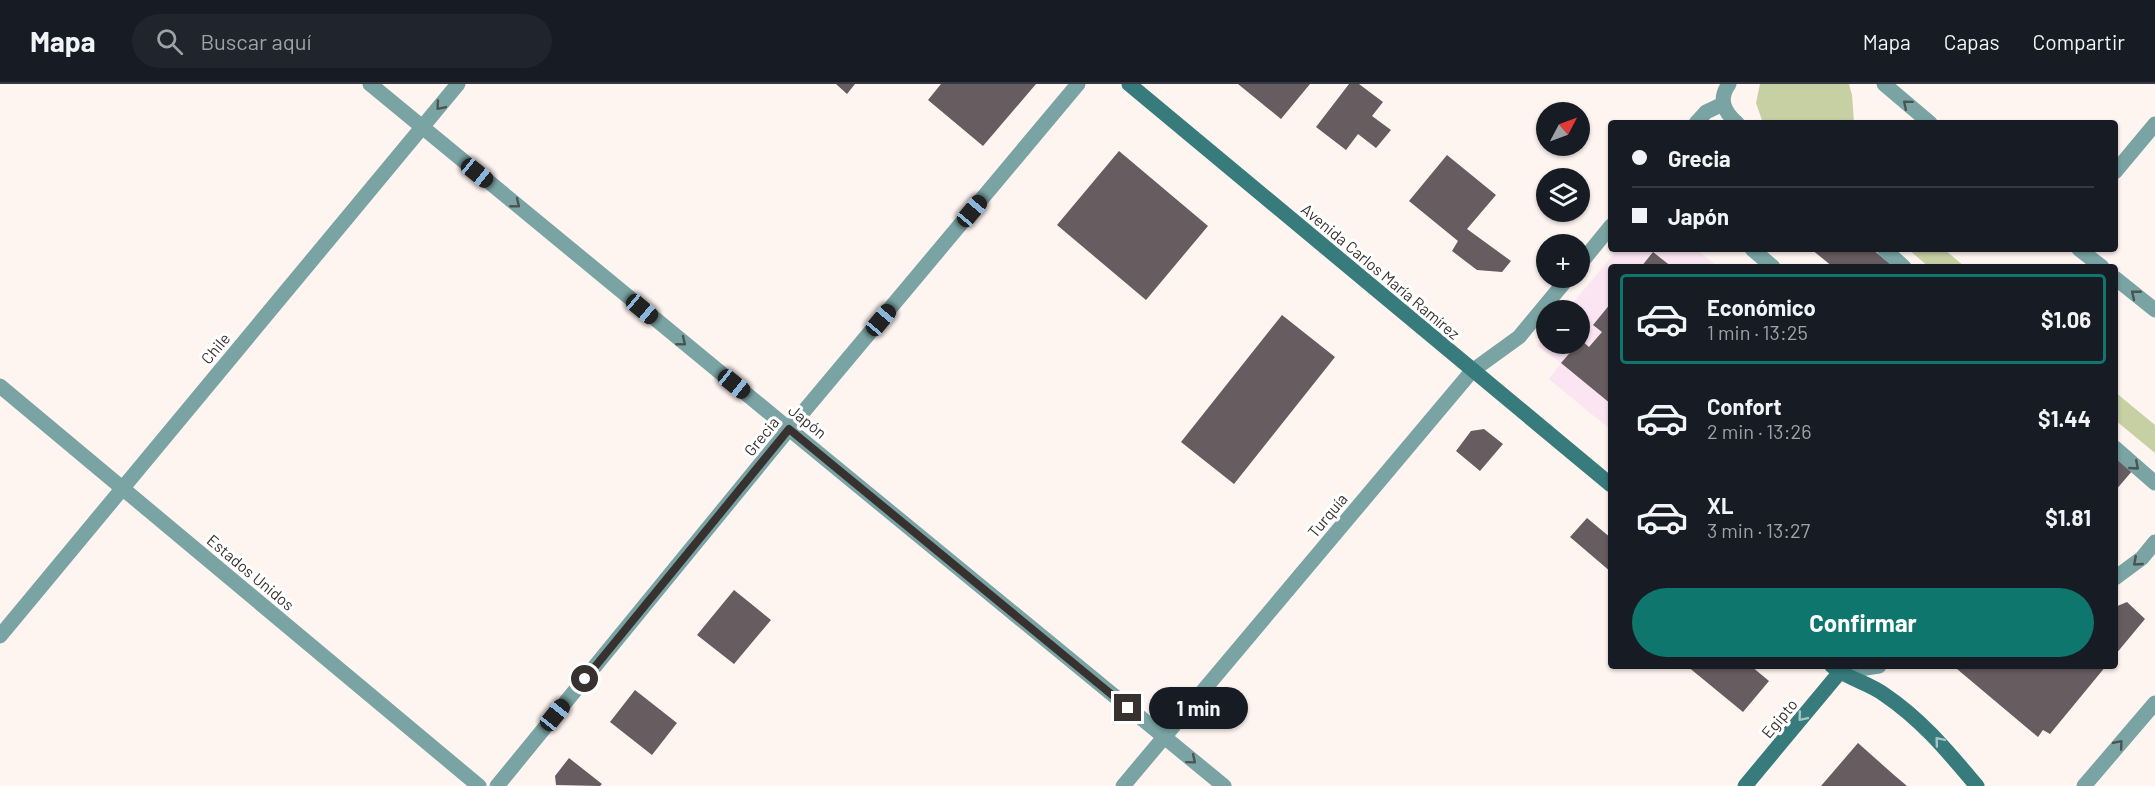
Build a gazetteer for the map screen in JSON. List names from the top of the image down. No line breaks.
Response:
{"streets":{"main road":["Avenida Carlos María Ramírez","Egipto"],"street":["Chile","Japón","Grecia","Turquía","Estados Unidos"]},"crossings":[["Avenida Carlos María Ramírez","Turquía"],["Chile","Japón"],["Chile","Estados Unidos"],["Japón","Grecia"],["Japón","Turquía"]],"one_way":["Japón","Egipto"],"north":"top right","page":{"header":"Mapa","search":"Buscar aquí","nav":["Mapa","Capas","Compartir"],"map_buttons":["+","−"],"banner":["Grecia","Japón"],"list":[{"name":"Económico","note":"1 min · 13:25","value":"$1.06"},{"name":"Confort","note":"2 min · 13:26","value":"$1.44"},{"name":"XL","note":"3 min · 13:27","value":"$1.81"}],"buttons":"Confirmar","bubble":"1 min"}}
